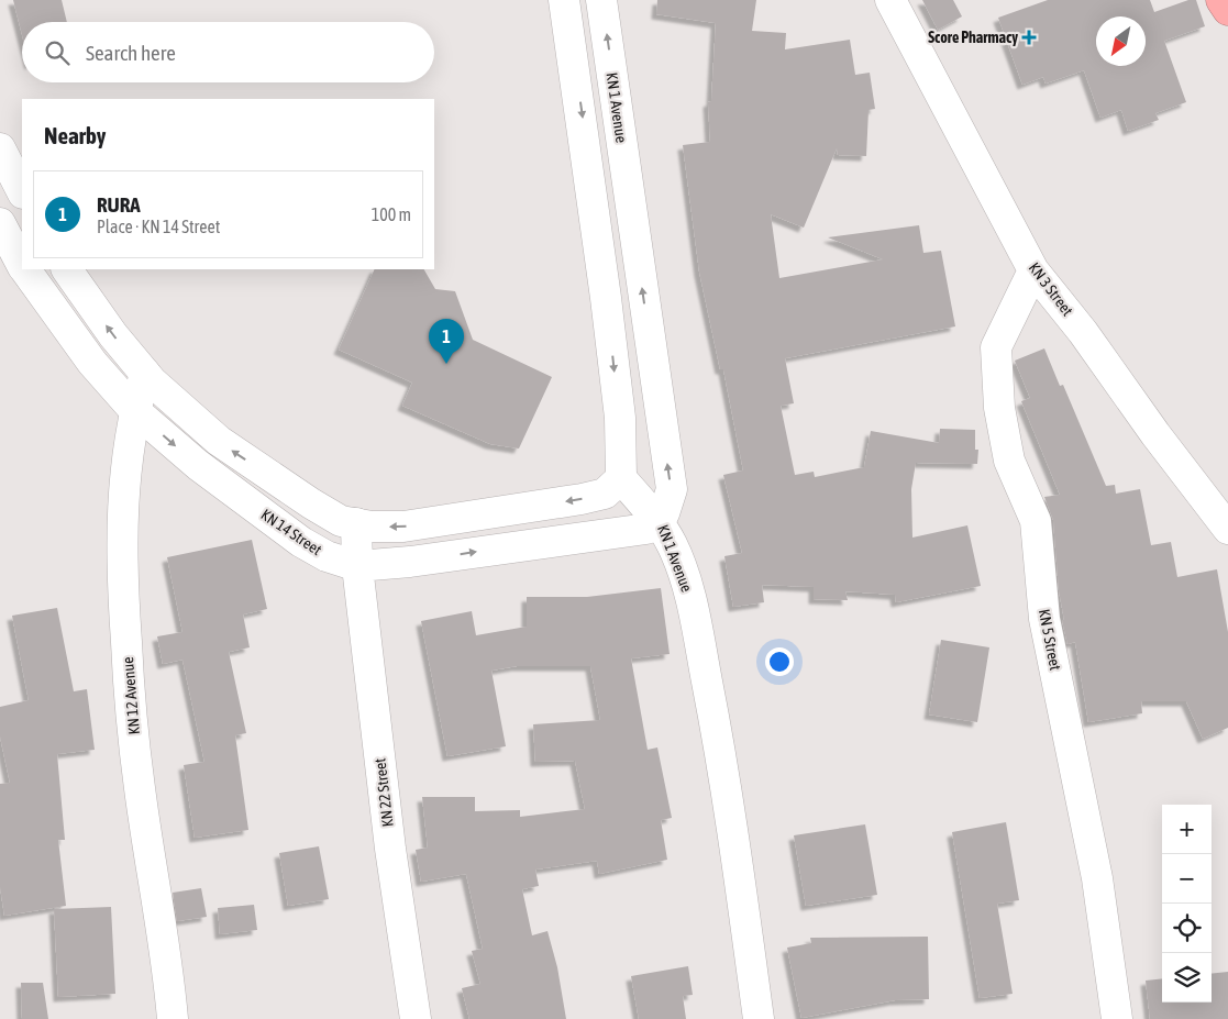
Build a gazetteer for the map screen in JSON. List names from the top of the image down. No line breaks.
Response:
{"streets":{"street":["KN 1 Avenue","KN 3 Street","KN 14 Street","KN 5 Street","KN 12 Avenue","KN 22 Street"]},"crossings":[["KN 1 Avenue","KN 14 Street"],["KN 3 Street","KN 5 Street"],["KN 14 Street","KN 12 Avenue"],["KN 14 Street","KN 22 Street"]],"places":{"health":["Score Pharmacy"]},"north":"bottom left","page":{"search":"Search here","heading":"Nearby","list":[{"mark":"1","name":"RURA","note":"Place · KN 14 Street","value":"100 m"}],"pins":"1","map_buttons":["+","−"]}}
